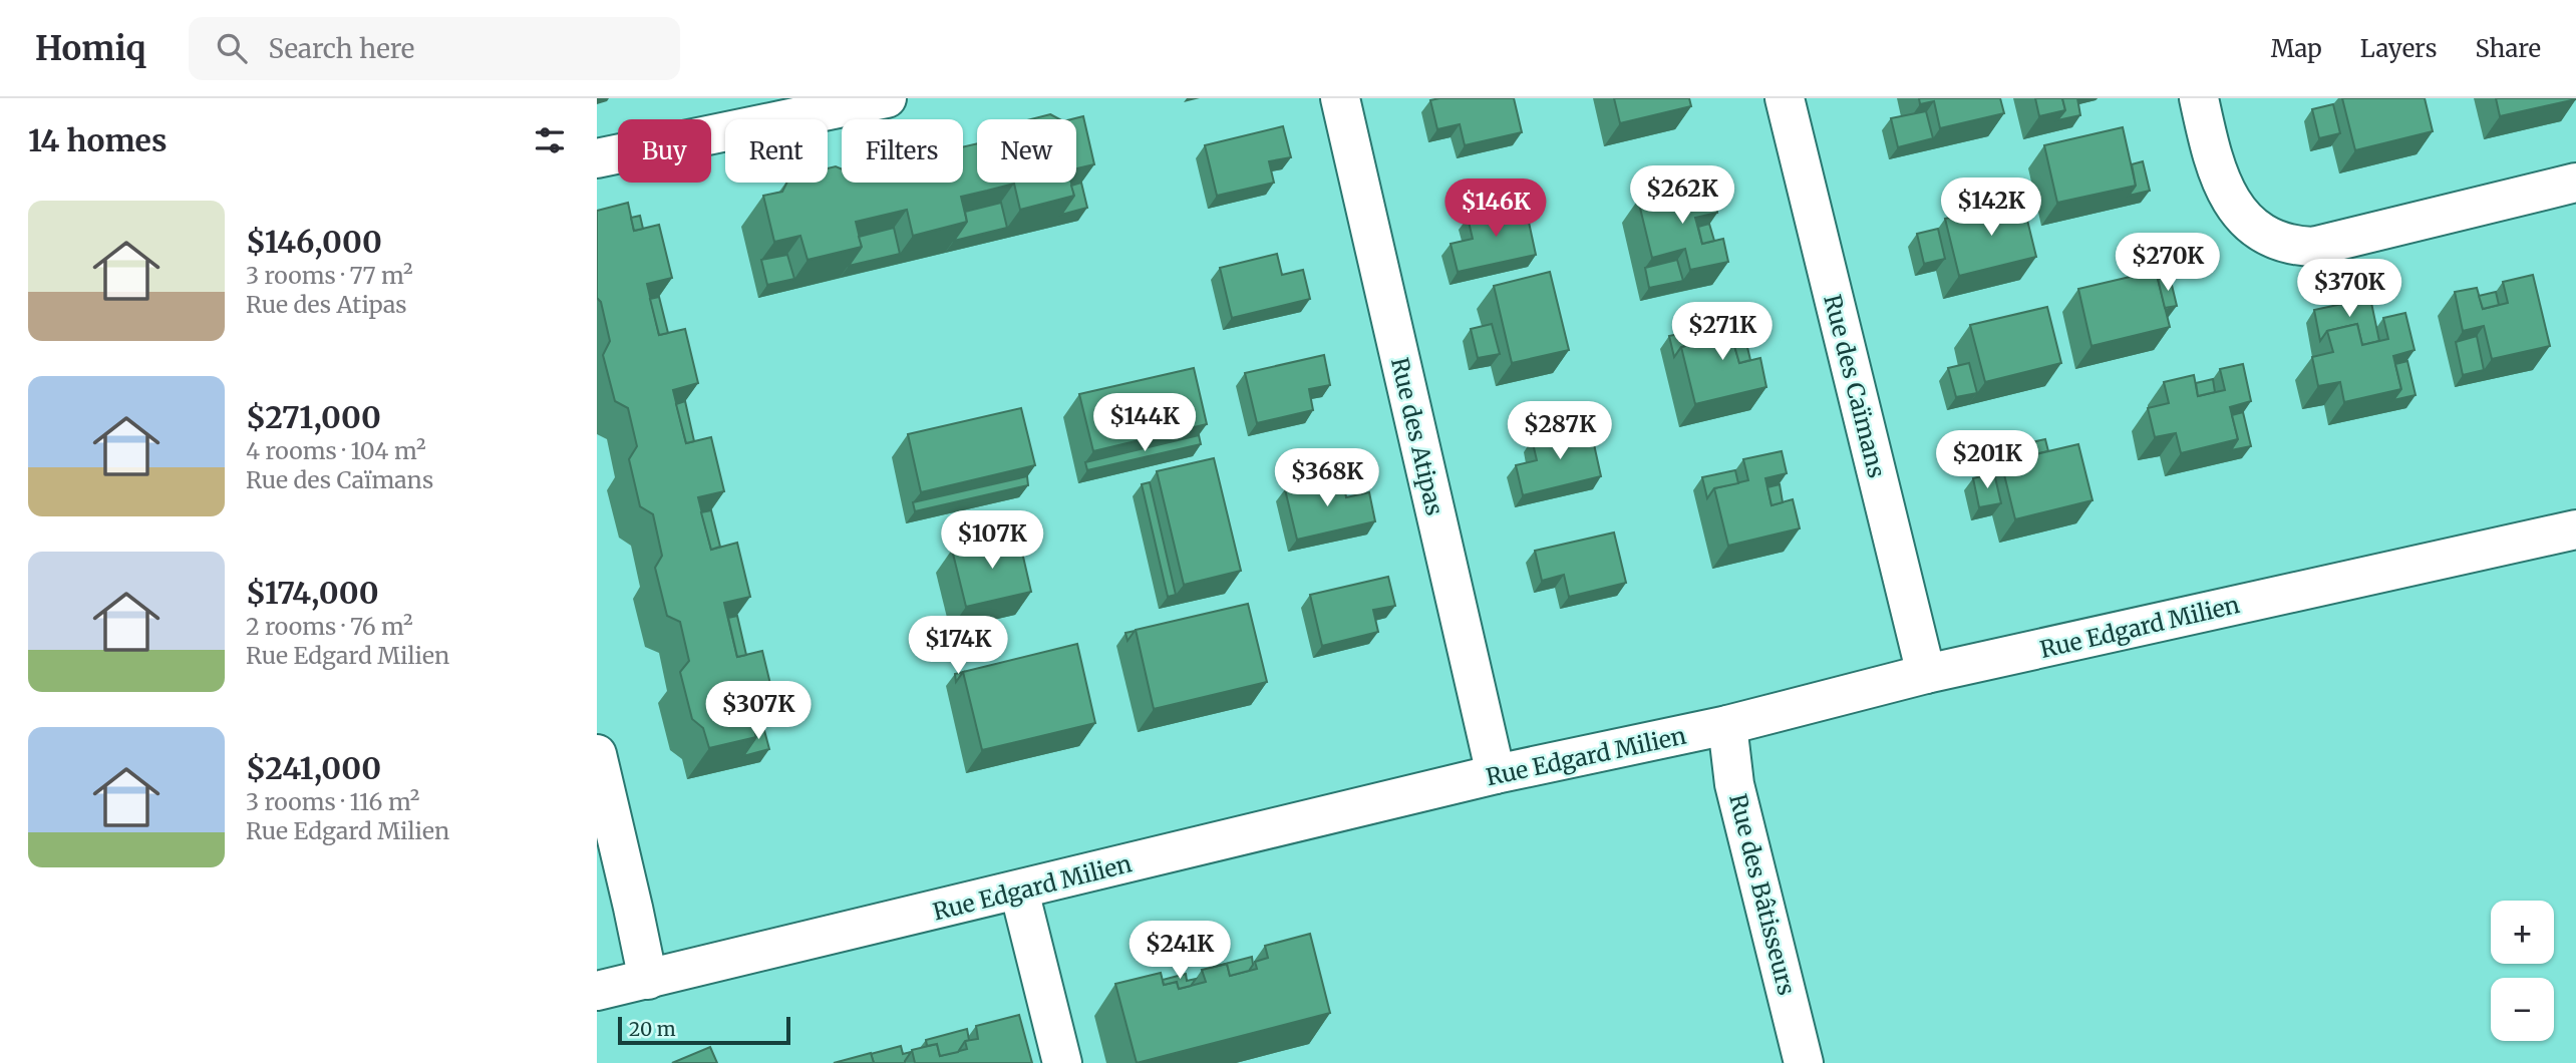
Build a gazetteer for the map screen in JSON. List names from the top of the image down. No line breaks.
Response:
{"streets":{"street":["Rue des Caïmans","Rue des Atipas","Rue Edgard Milien","Rue des Bâtisseurs"]},"crossings":[["Rue des Caïmans","Rue Edgard Milien"],["Rue des Atipas","Rue Edgard Milien"],["Rue Edgard Milien","Rue des Bâtisseurs"]],"scale_bar":"20 m","page":{"header":"Homiq","search":"Search here","nav":["Map","Layers","Share"],"heading":"14 homes","chip":["Buy","Rent","Filters","New"],"price":["$262K","$142K","$146K","$270K","$370K","$271K","$144K","$287K","$201K","$368K","$107K","$174K","$307K","$241K"],"list":[{"name":"$146,000","note":"3 rooms · 77 m² · Rue des Atipas"},{"name":"$271,000","note":"4 rooms · 104 m² · Rue des Caïmans"},{"name":"$174,000","note":"2 rooms · 76 m² · Rue Edgard Milien"},{"name":"$241,000","note":"3 rooms · 116 m² · Rue Edgard Milien"}],"map_buttons":["+","−"],"scale":"20 m"}}
